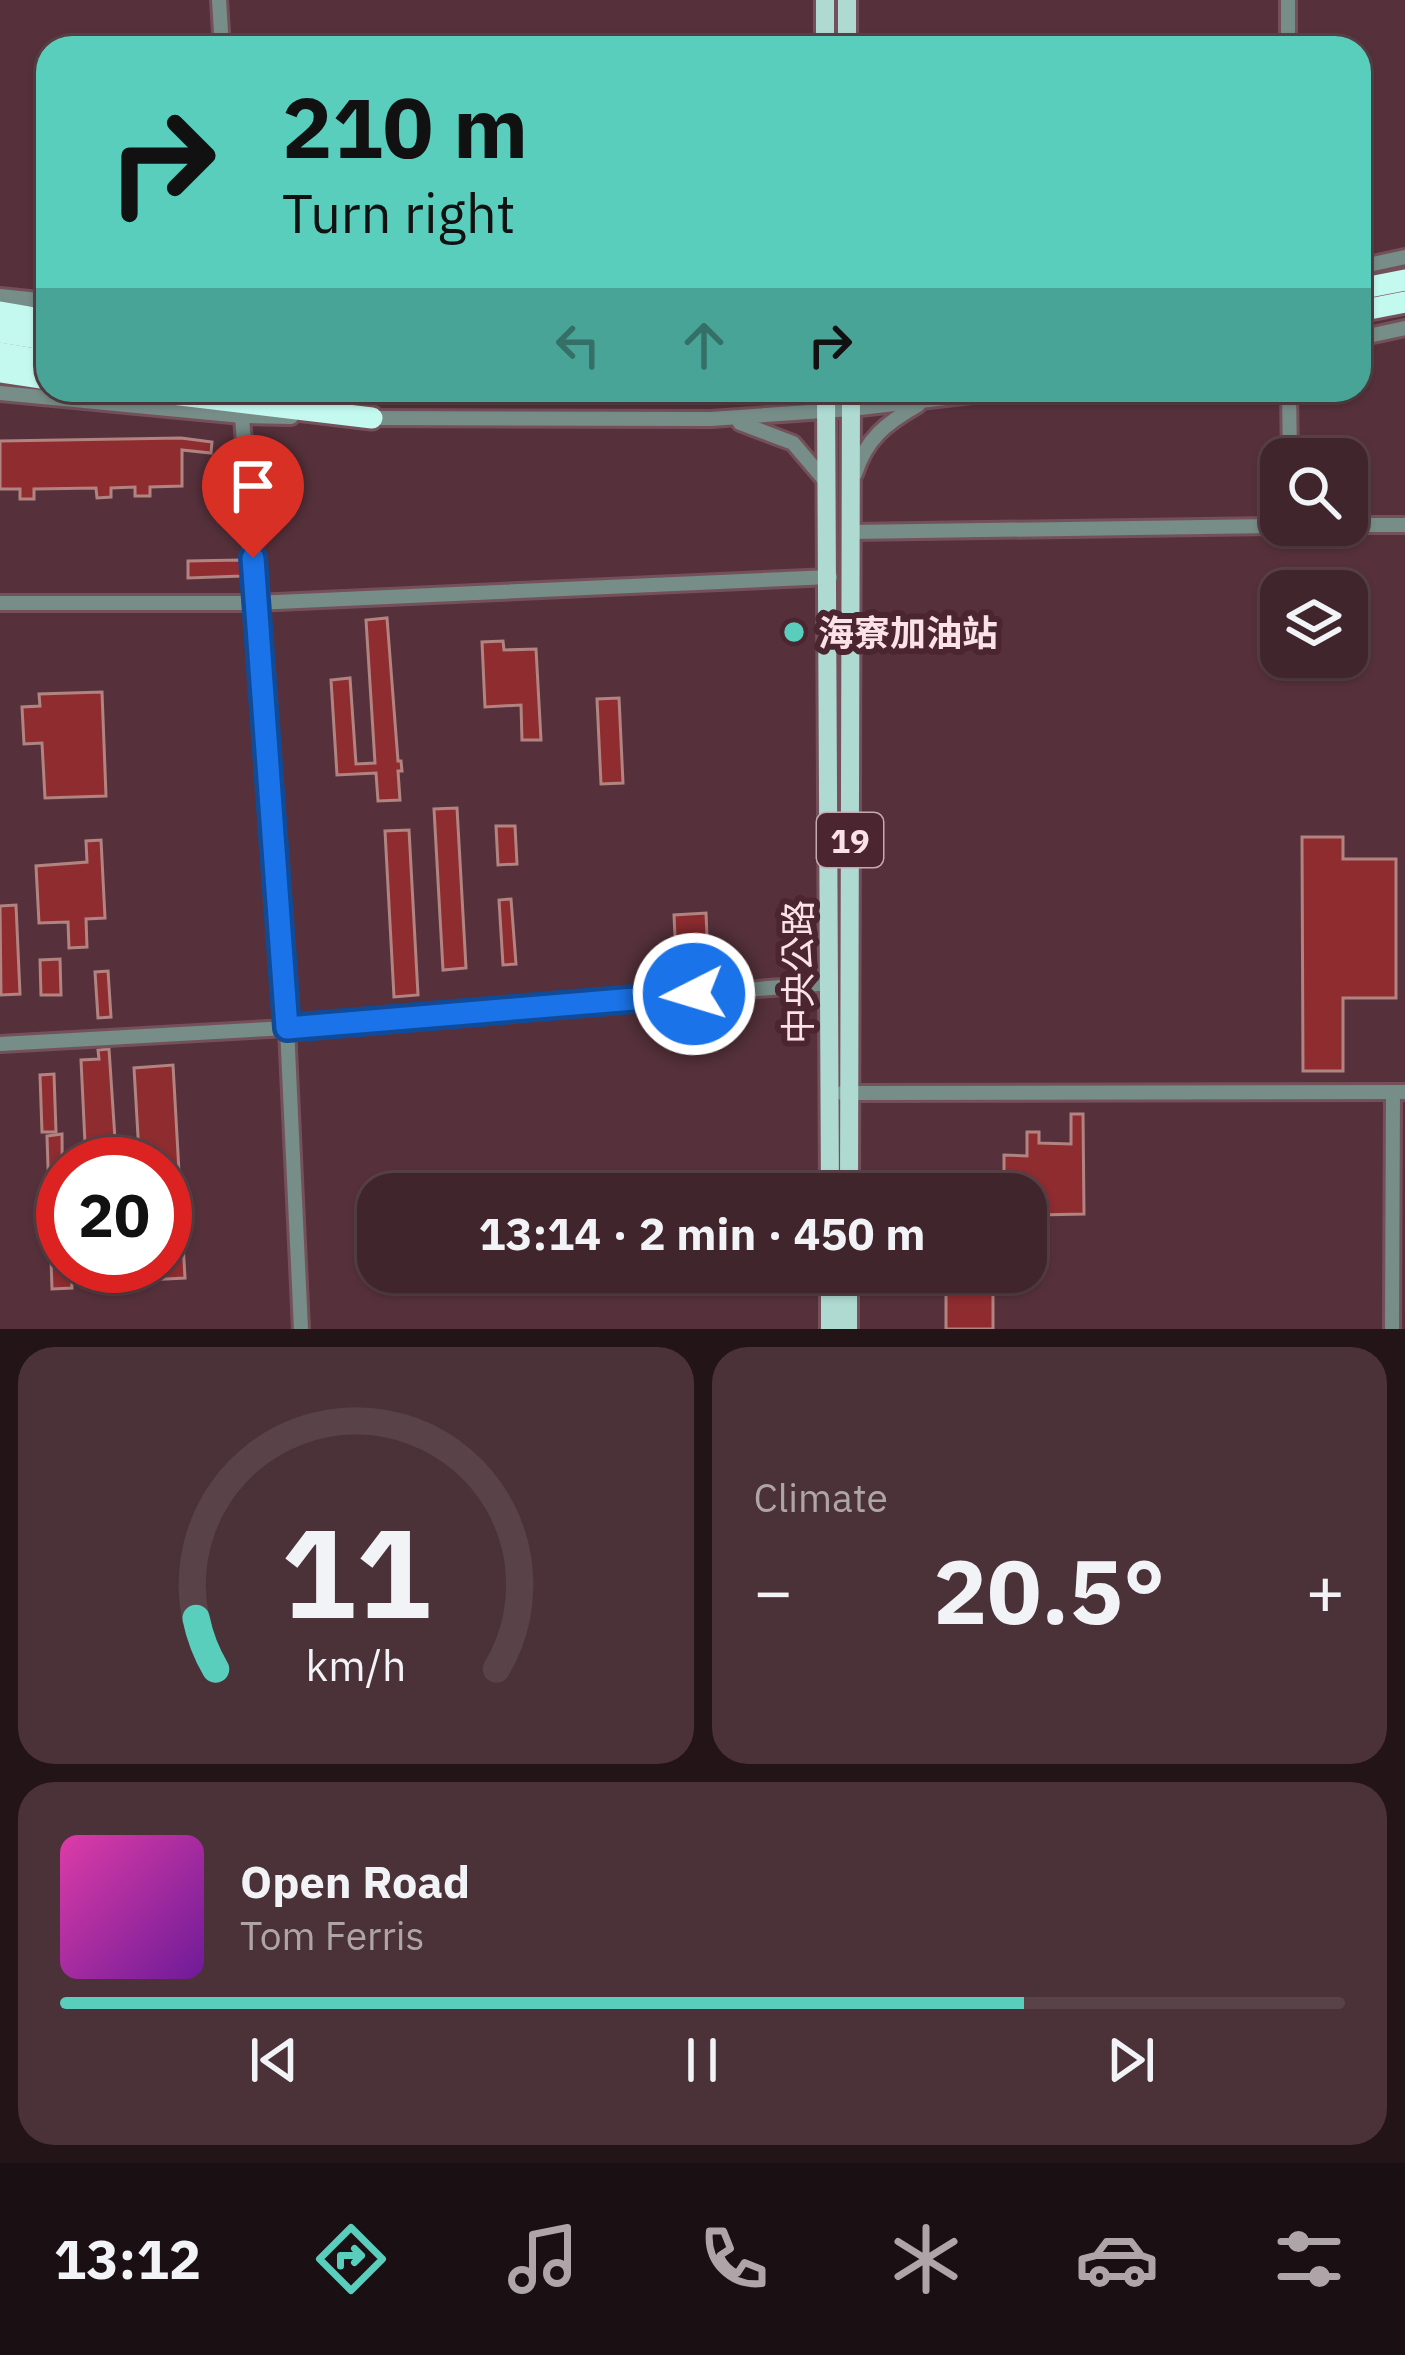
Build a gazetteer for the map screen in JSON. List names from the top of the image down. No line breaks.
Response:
{"streets":{"main road":["19","中央公路"]},"places":["海寮加油站"],"page":{"turn":["210 m","Turn right"],"limit":"20","trip":"13:14 · 2 min · 450 m","tile":"Climate","heat":["−","20.5°","+"],"song":["Open Road","Tom Ferris"],"tabs":"13:12","gauge":["11","km/h"]}}
